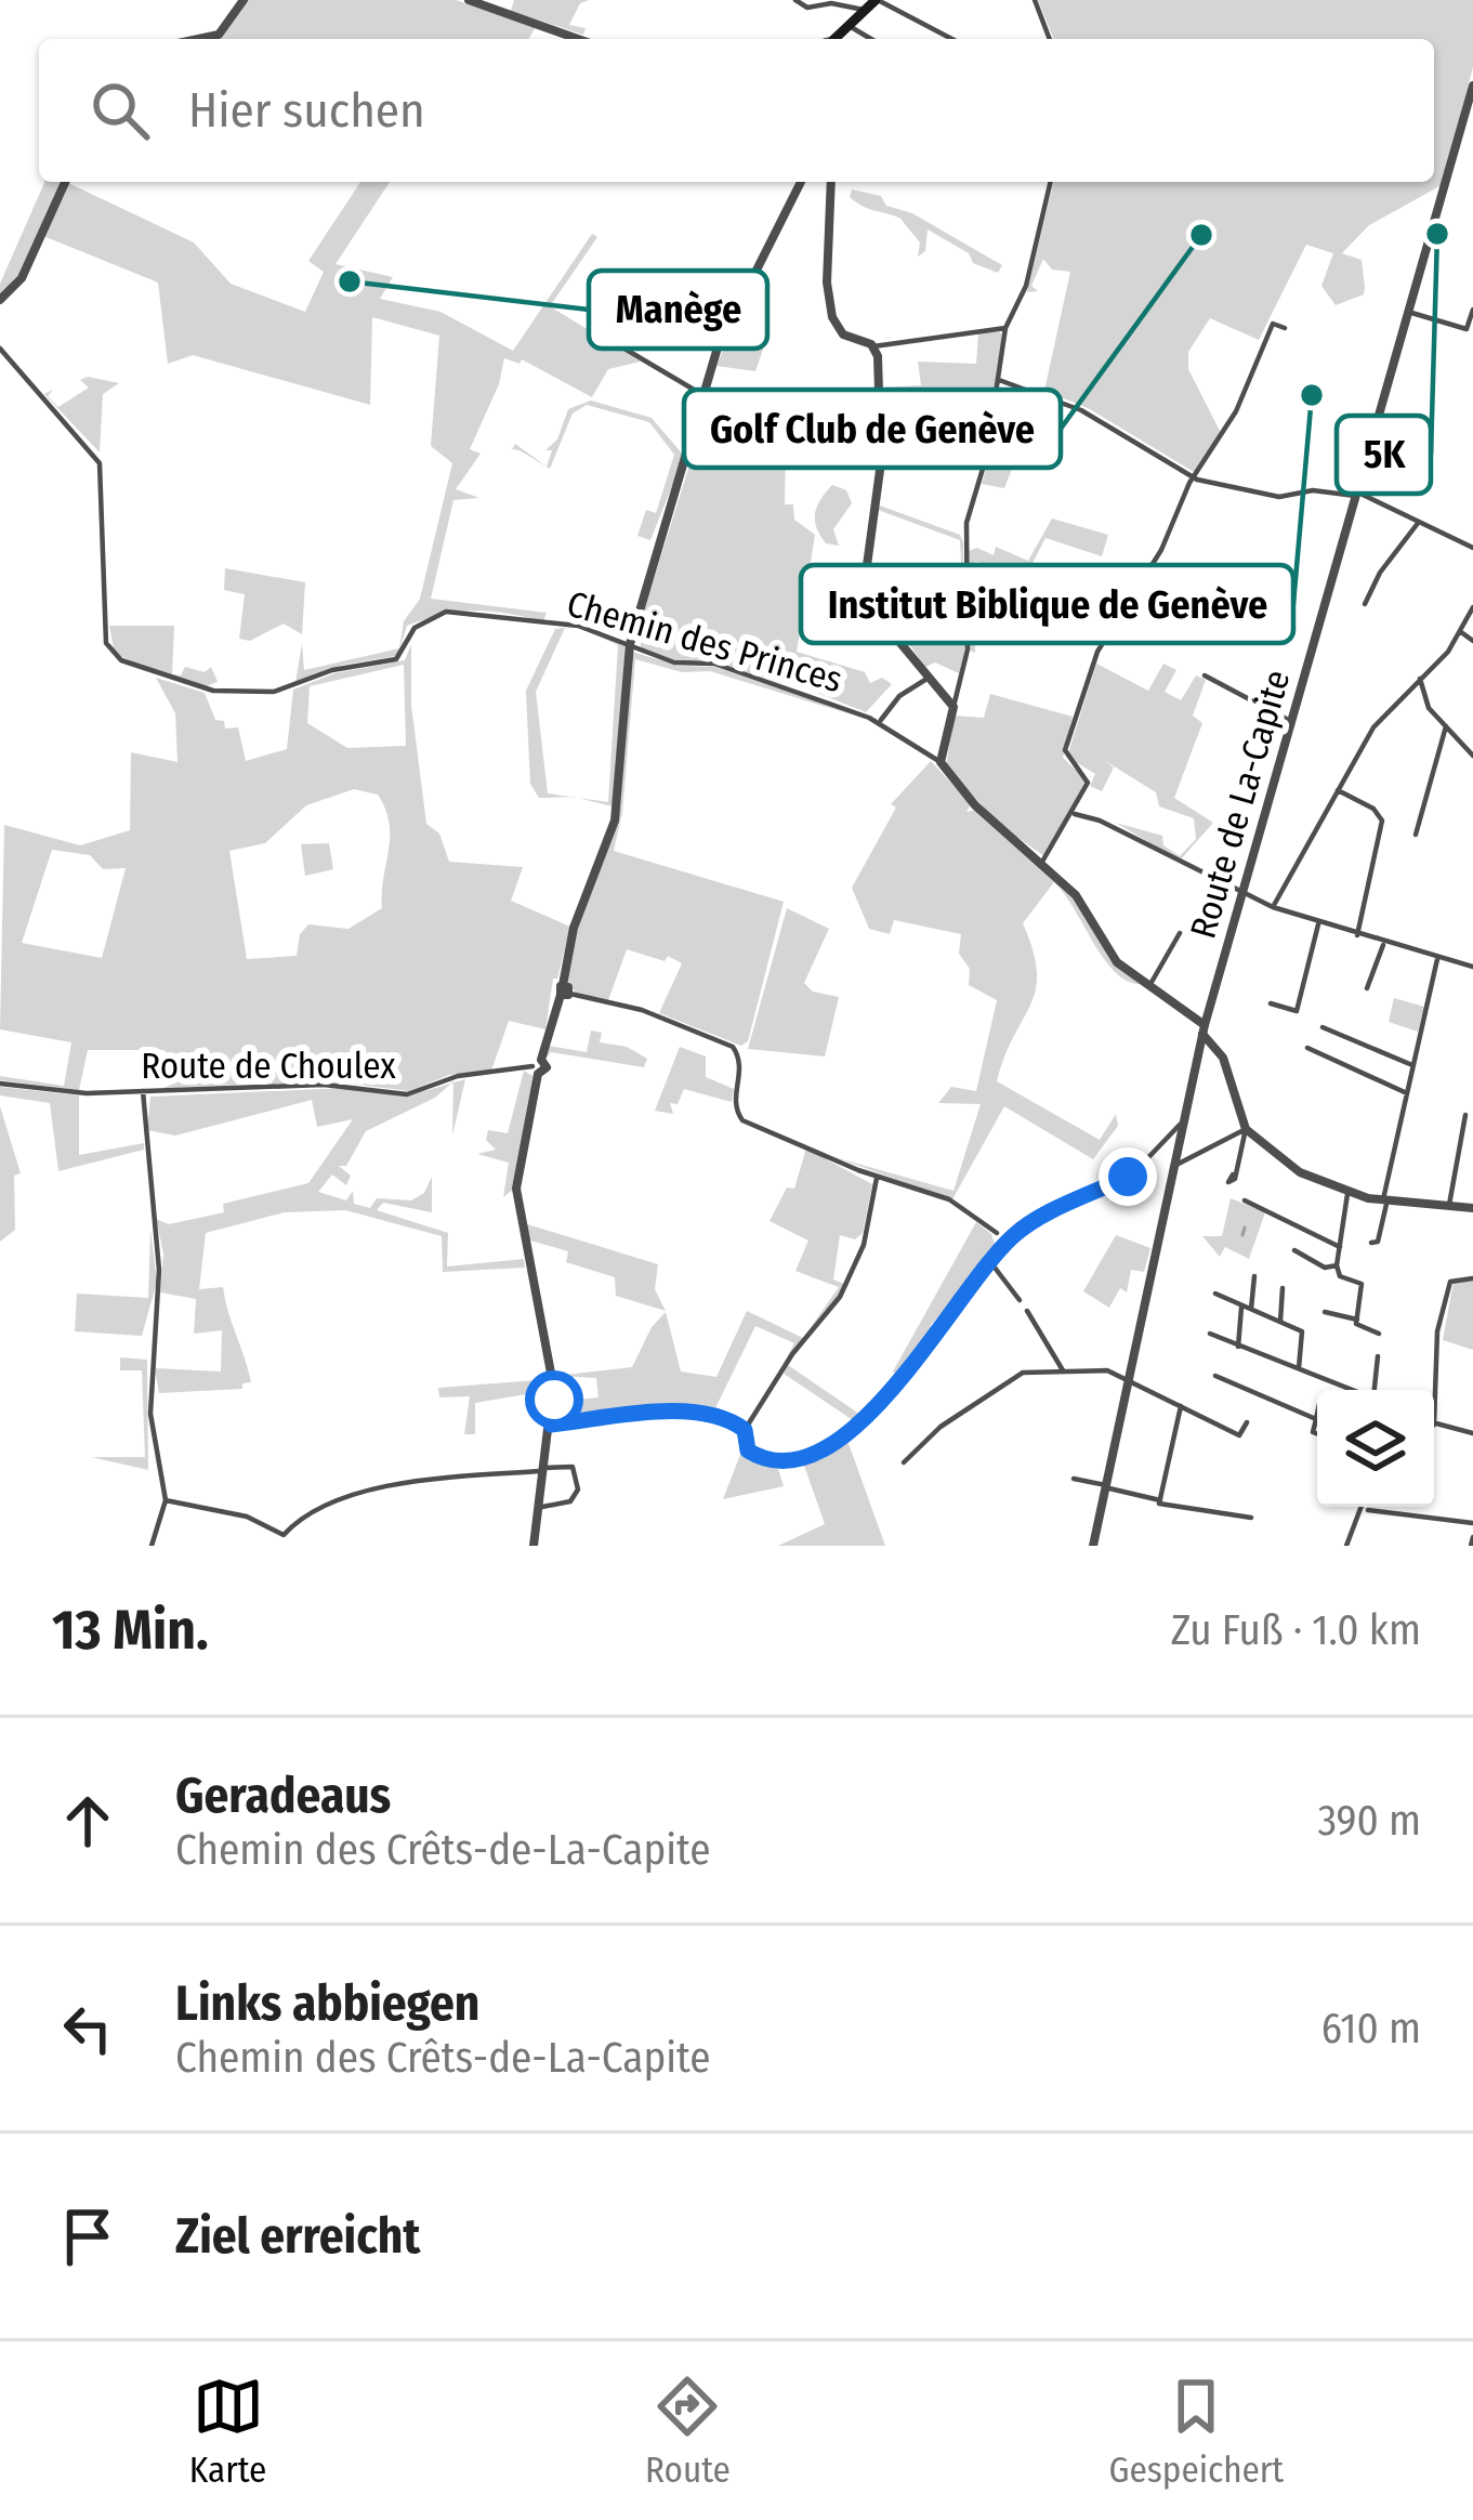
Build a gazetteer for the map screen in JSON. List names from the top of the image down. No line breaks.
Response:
{"streets":{"street":["Chemin des Princes","Route de La-Capite","Route de Choulex"]},"crossings":[["Chemin des Princes","Route de La-Capite"]],"places":["5K","Golf Club de Genève","Manège","Institut Biblique de Genève"],"page":{"search":"Hier suchen","heading":["13 Min.","Zu Fuß · 1.0 km"],"list":[["Geradeaus","Chemin des Crêts-de-La-Capite","390 m"],["Links abbiegen","Chemin des Crêts-de-La-Capite","610 m"],"Ziel erreicht"],"nav":["Karte","Route","Gespeichert"]}}
